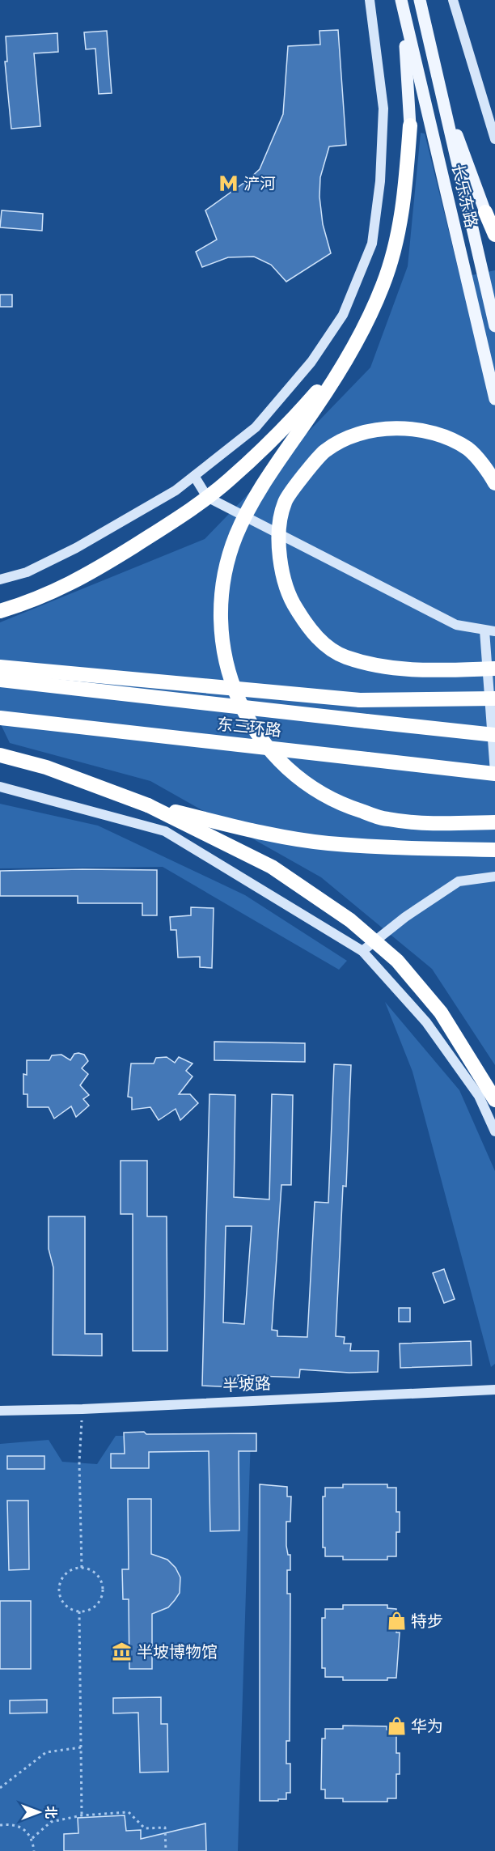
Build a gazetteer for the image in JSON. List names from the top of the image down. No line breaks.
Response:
{"streets":{"highway":["东三环路"],"main road":["长乐东路","半坡路"]},"places":{"metro station":["浐河"],"shop":["特步","华为"],"museum":["半坡博物馆"]},"north":"right"}
